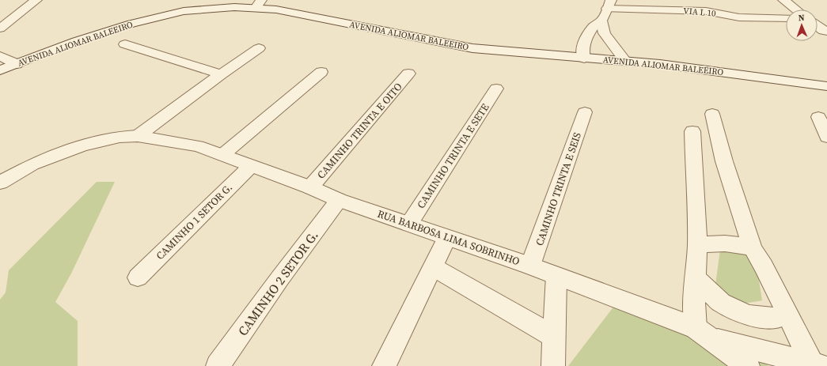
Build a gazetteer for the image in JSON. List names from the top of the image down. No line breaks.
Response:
{"streets":{"street":["VIA L 10","AVENIDA ALIOMAR BALEEIRO","CAMINHO TRINTA E OITO","CAMINHO TRINTA E SETE","CAMINHO TRINTA E SEIS","CAMINHO 1 SETOR G.","RUA BARBOSA LIMA SOBRINHO","CAMINHO 2 SETOR G."]},"crossings":[["CAMINHO TRINTA E OITO","RUA BARBOSA LIMA SOBRINHO"],["CAMINHO TRINTA E SETE","RUA BARBOSA LIMA SOBRINHO"],["CAMINHO TRINTA E SEIS","RUA BARBOSA LIMA SOBRINHO"],["CAMINHO 1 SETOR G.","RUA BARBOSA LIMA SOBRINHO"],["RUA BARBOSA LIMA SOBRINHO","CAMINHO 2 SETOR G."]],"north":"top"}
